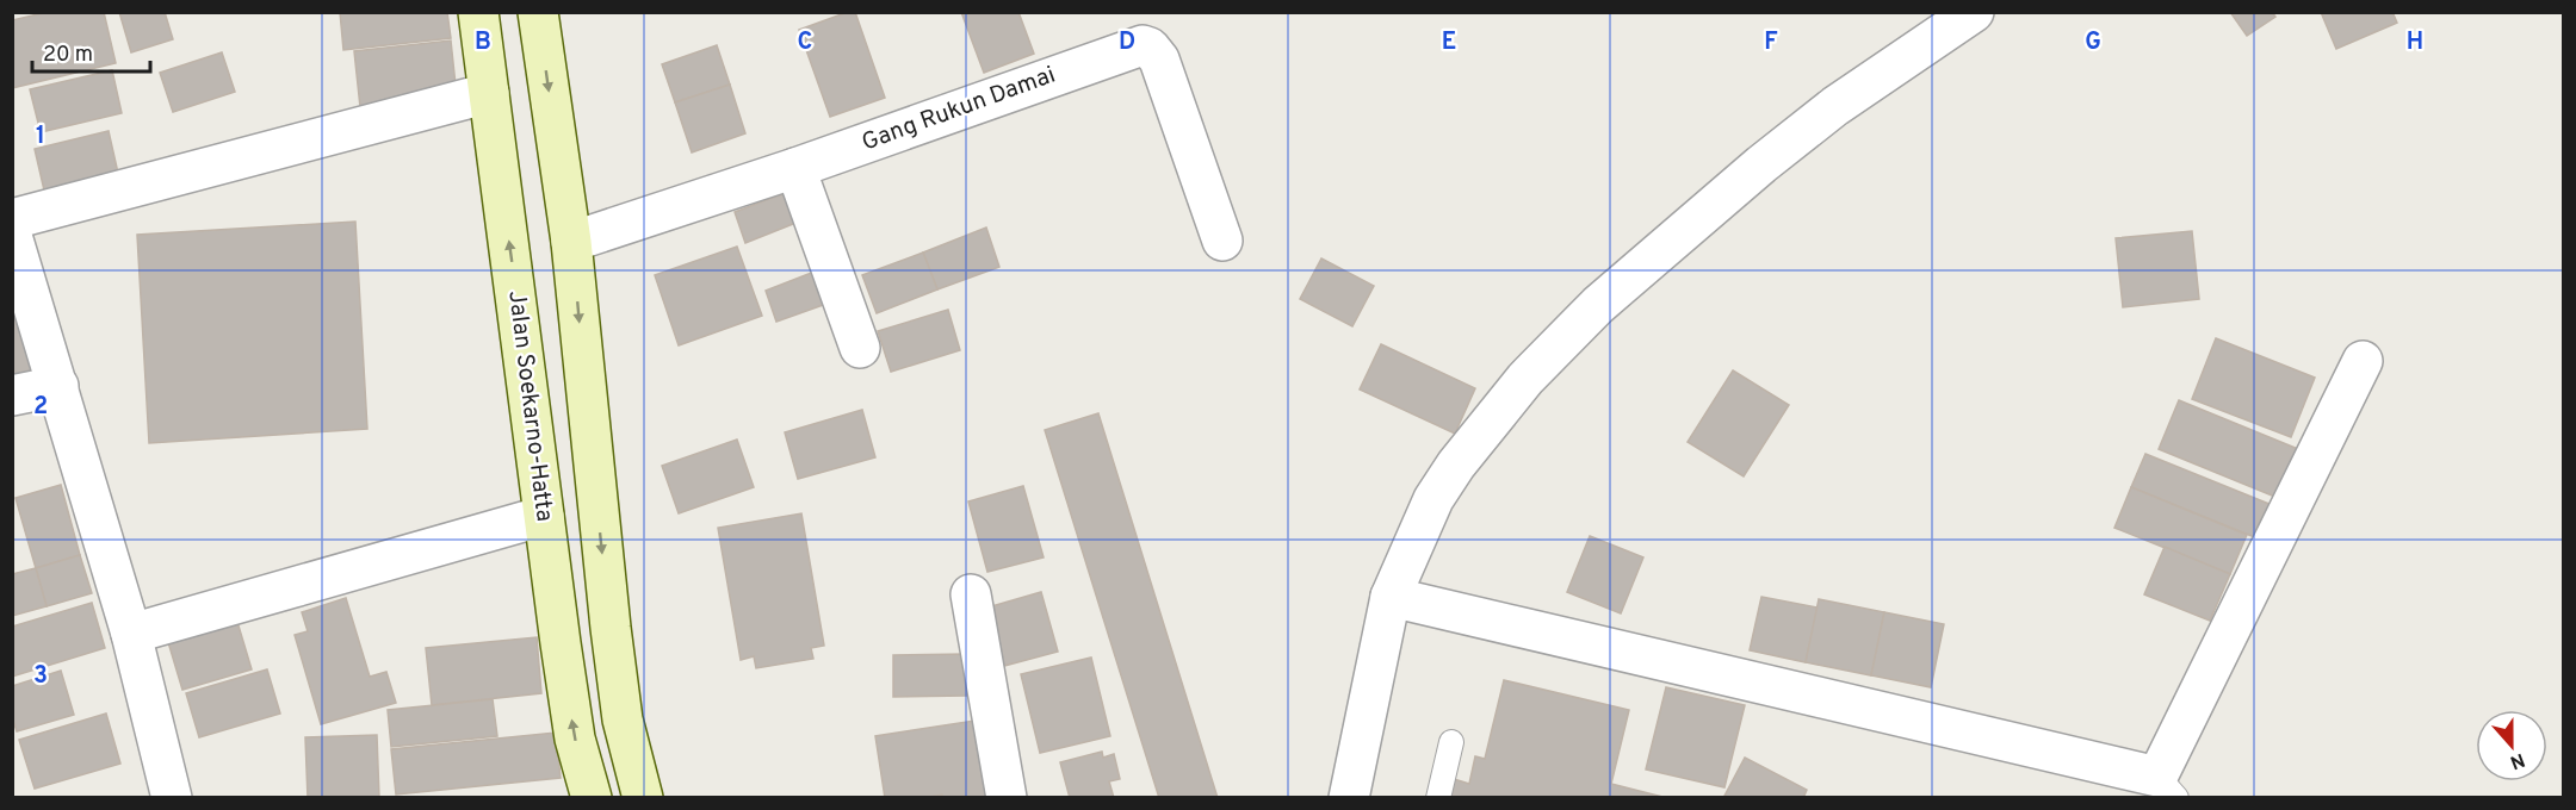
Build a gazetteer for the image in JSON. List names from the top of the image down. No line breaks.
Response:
{"streets":{"main road":["Jalan Soekarno-Hatta"],"street":["Gang Rukun Damai"]},"scale_bar":"20 m","north":"bottom","grid":{"columns":["B","C","D","E","F","G","H"],"rows":["1","2","3"]}}
